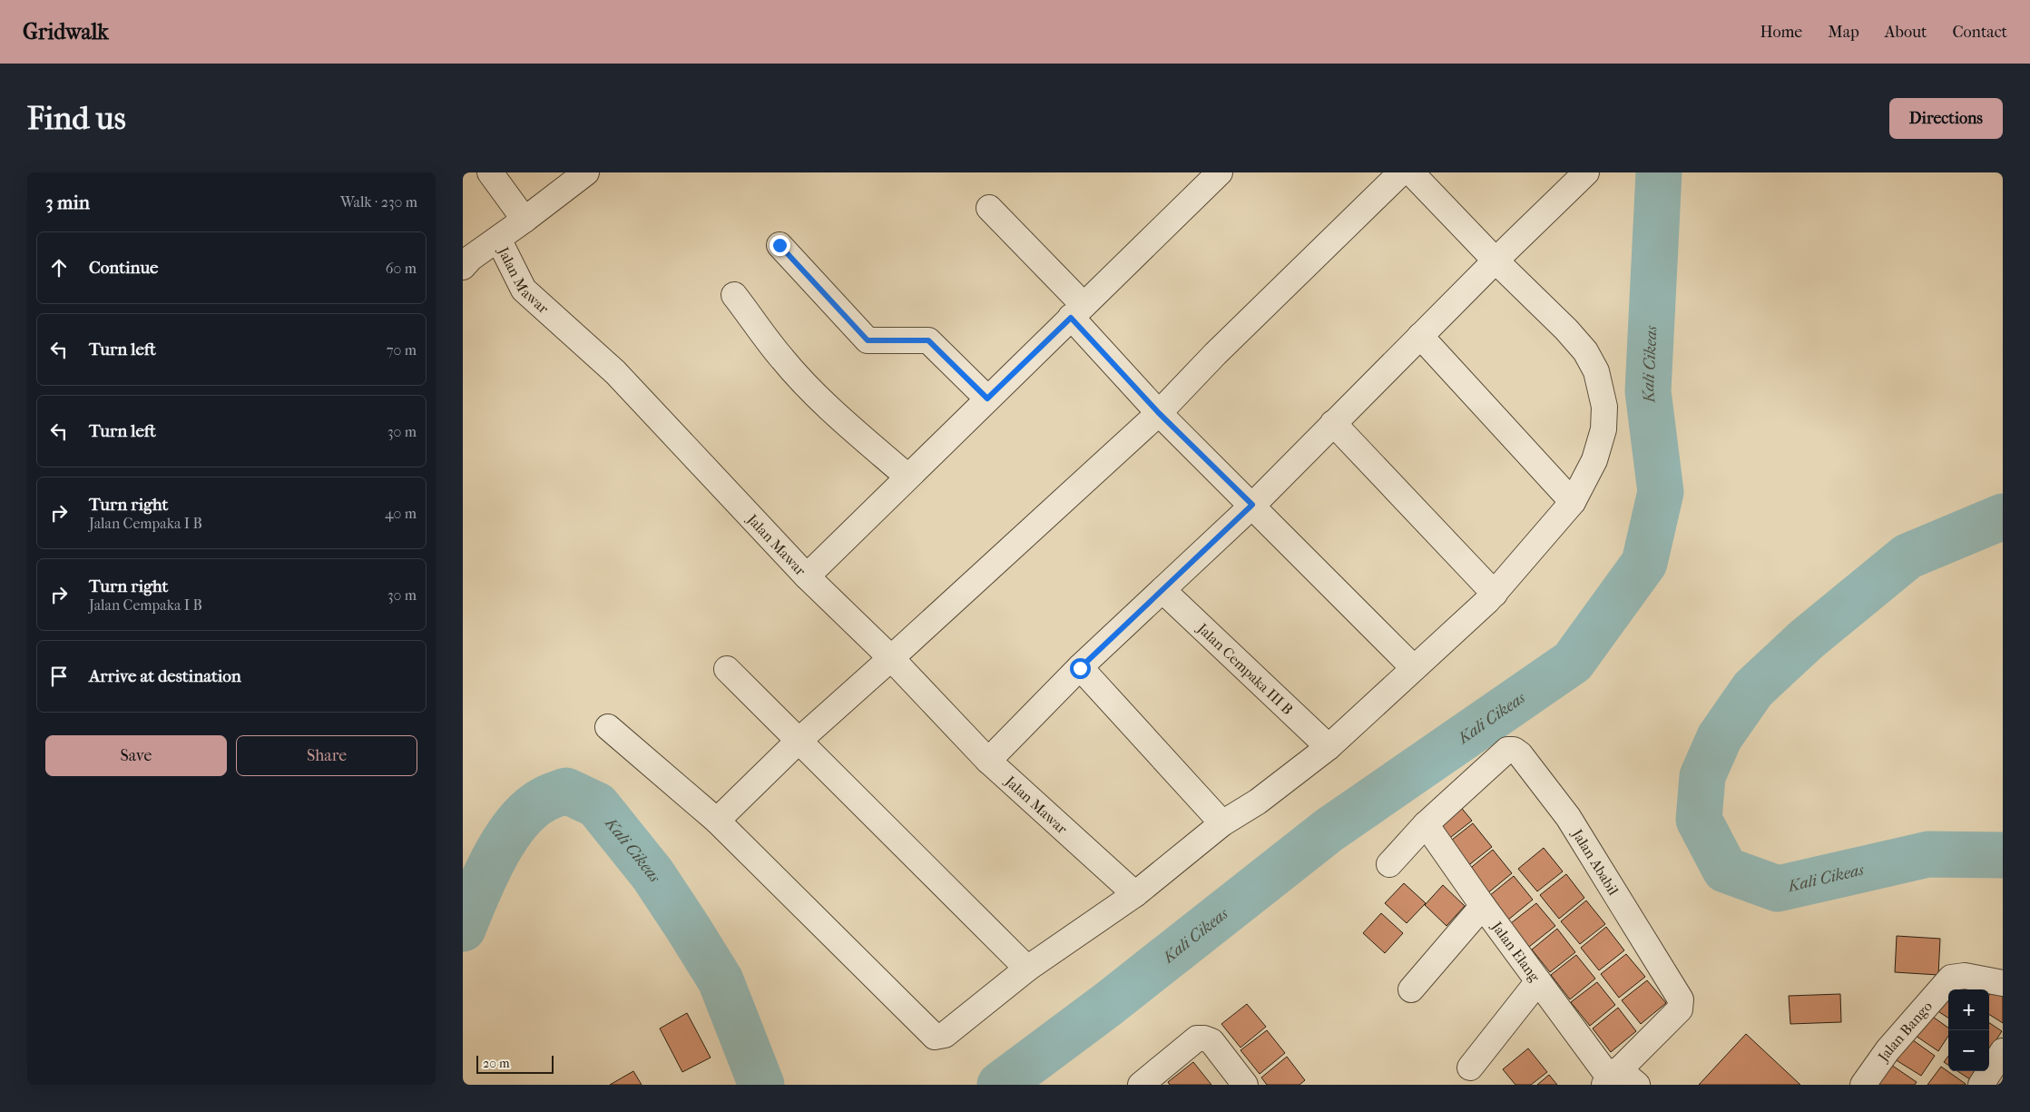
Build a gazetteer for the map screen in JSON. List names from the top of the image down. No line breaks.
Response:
{"streets":{"street":["Jalan Mawar","Jalan Cempaka III B","Jalan Ababil","Jalan Elang","Jalan Bango"]},"crossings":[["Jalan Ababil","Jalan Elang"]],"water":["Kali Cikeas"],"scale_bar":"20 m","page":{"header":"Gridwalk","nav":["Home","Map","About","Contact"],"buttons":["Directions",["Save","Share"]],"title":"Find us","heading":["3 min","Walk · 230 m"],"list":[["Continue","60 m"],["Turn left","70 m"],["Turn left","30 m"],["Turn right","Jalan Cempaka I B","40 m"],["Turn right","Jalan Cempaka I B","30 m"],"Arrive at destination"],"map_buttons":["+","−"],"scale":"20 m"}}
